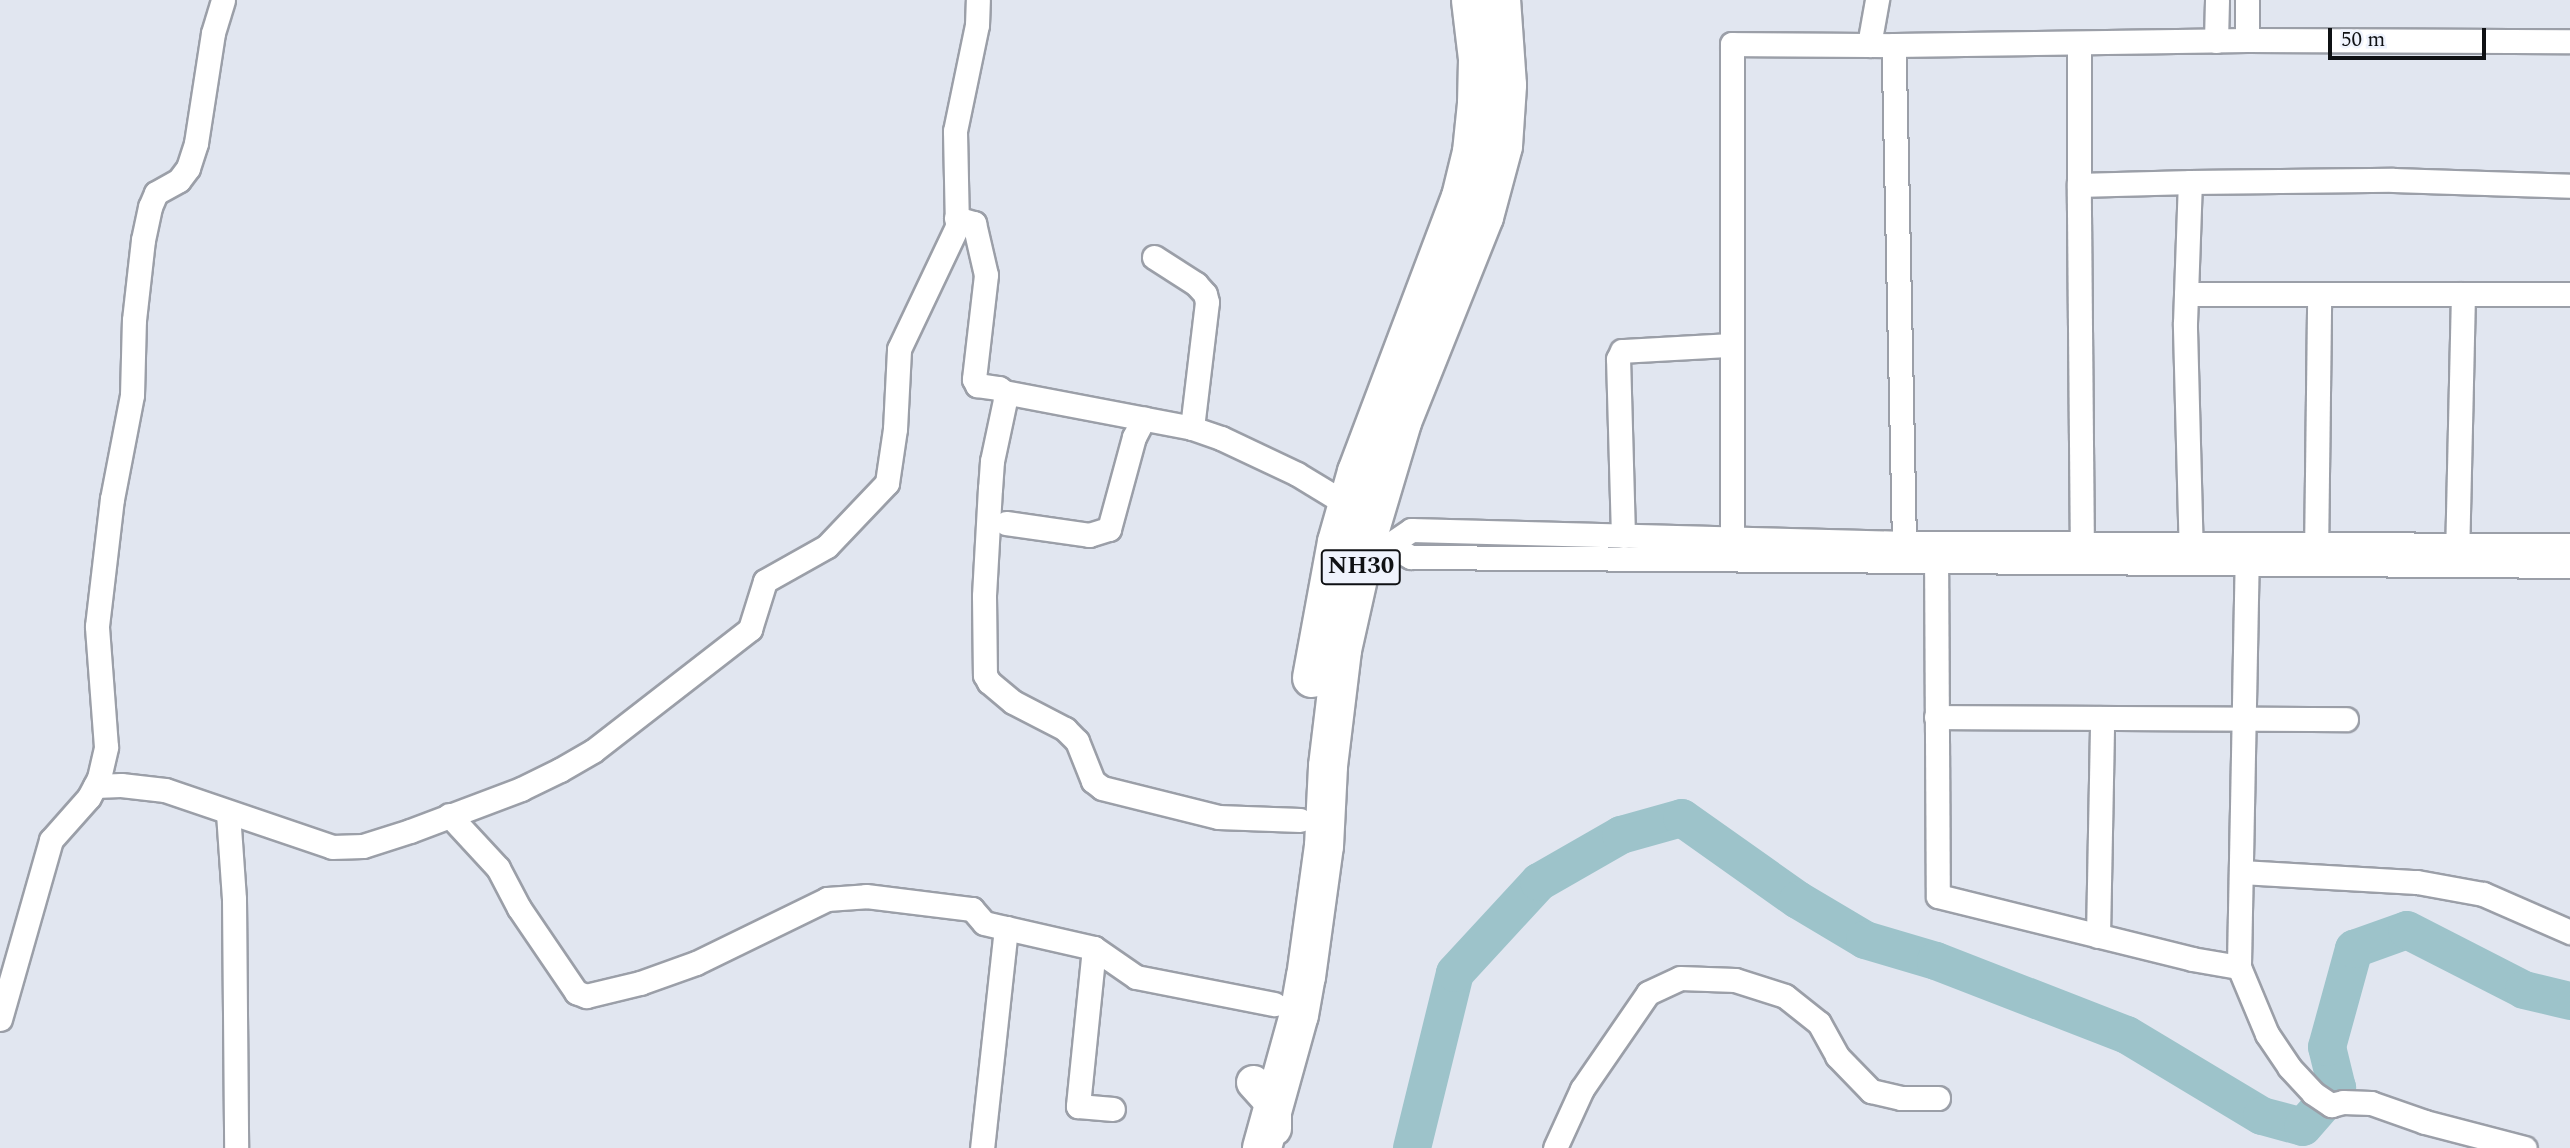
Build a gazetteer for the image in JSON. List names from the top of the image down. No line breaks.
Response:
{"streets":{"highway":["NH30"]},"scale_bar":"50 m"}
